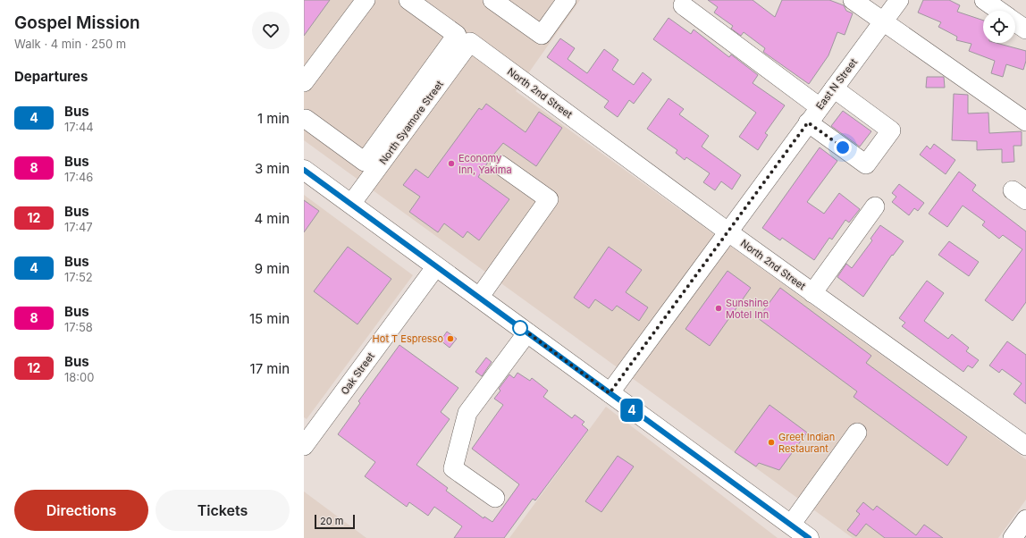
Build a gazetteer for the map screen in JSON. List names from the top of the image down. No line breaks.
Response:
{"streets":{"street":["East N Street","North 2nd Street","North Syamore Street","Oak Street"]},"crossings":[["East N Street","North 2nd Street"],["North 2nd Street","North Syamore Street"]],"places":["Economy Inn, Yakima","Sunshine Motel Inn","Hot T Espresso","Greet Indian Restaurant"],"lines":["bus line 4"],"scale_bar":"20 m","page":{"heading":[["Gospel Mission","Walk · 4 min · 250 m"],"Departures"],"on_map":"4","list":[{"mark":"4","name":"Bus","note":"17:44","value":"1 min"},{"mark":"8","name":"Bus","note":"17:46","value":"3 min"},{"mark":"12","name":"Bus","note":"17:47","value":"4 min"},{"mark":"4","name":"Bus","note":"17:52","value":"9 min"},{"mark":"8","name":"Bus","note":"17:58","value":"15 min"},{"mark":"12","name":"Bus","note":"18:00","value":"17 min"}],"buttons":["Directions","Tickets"],"scale":"20 m"}}
